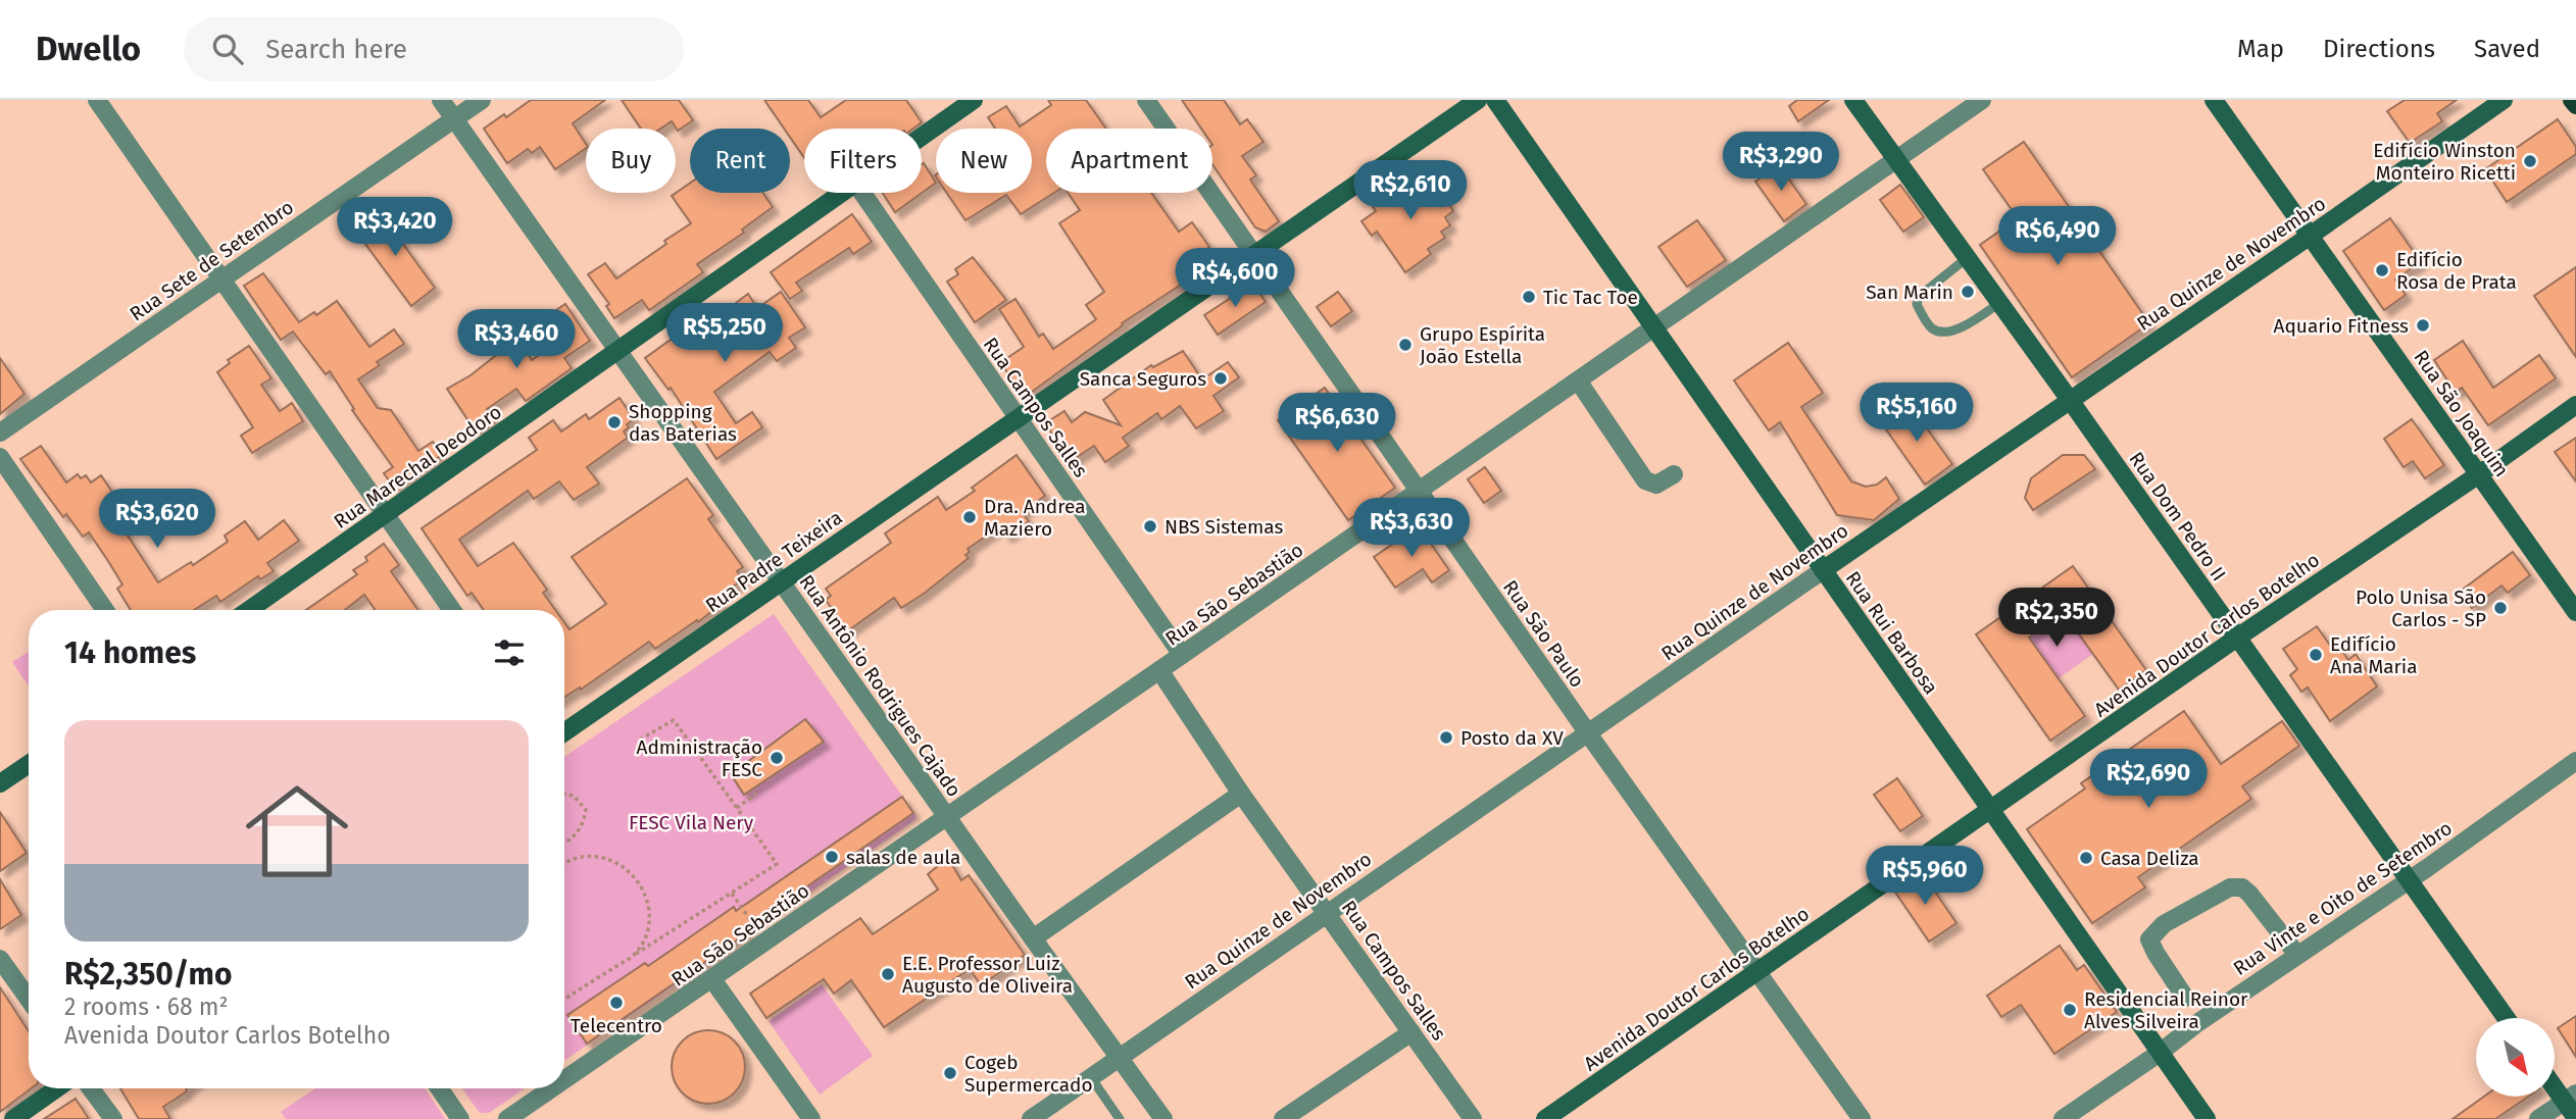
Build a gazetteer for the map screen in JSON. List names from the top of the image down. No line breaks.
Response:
{"streets":{"main road":["Rua Quinze de Novembro","Rua São Joaquim","Rua Marechal Deodoro","Rua Dom Pedro II","Rua Padre Teixeira","Rua Rui Barbosa","Avenida Doutor Carlos Botelho"],"street":["Rua Sete de Setembro","Rua Campos Salles","Rua São Sebastião","Rua São Paulo","Rua Antônio Rodrigues Cajado","Rua Vinte e Oito de Setembro"]},"crossings":[["Rua Sete de Setembro","Rua Antônio Rodrigues Cajado"],["Rua Quinze de Novembro","Rua Campos Salles"],["Rua Quinze de Novembro","Rua São Joaquim"],["Rua Quinze de Novembro","Rua Dom Pedro II"],["Rua Quinze de Novembro","Rua Rui Barbosa"],["Rua Quinze de Novembro","Rua São Paulo"],["Rua Quinze de Novembro","Rua Antônio Rodrigues Cajado"],["Rua Campos Salles","Rua Padre Teixeira"],["Rua Campos Salles","Rua São Sebastião"],["Rua São Joaquim","Avenida Doutor Carlos Botelho"],["Rua Marechal Deodoro","Rua Antônio Rodrigues Cajado"],["Rua Dom Pedro II","Rua São Sebastião"],["Rua Dom Pedro II","Avenida Doutor Carlos Botelho"],["Rua Dom Pedro II","Rua Vinte e Oito de Setembro"],["Rua Padre Teixeira","Rua São Paulo"],["Rua Padre Teixeira","Rua Antônio Rodrigues Cajado"],["Rua São Sebastião","Rua Rui Barbosa"],["Rua São Sebastião","Rua São Paulo"],["Rua São Sebastião","Rua Antônio Rodrigues Cajado"],["Rua Rui Barbosa","Avenida Doutor Carlos Botelho"],["Rua Rui Barbosa","Rua Vinte e Oito de Setembro"],["Rua São Paulo","Avenida Doutor Carlos Botelho"]],"parks":["FESC Vila Nery"],"places":["Edifício Winston Monteiro Ricetti","Edifício Rosa de Prata","San Marin","Tic Tac Toe","Aquario Fitness","Grupo Espírita João Estella","Sanca Seguros","Shopping das Baterias","Dra. Andrea Maziero","NBS Sistemas","Polo Unisa São Carlos - SP","Edifício Ana Maria","Posto da XV","Administração FESC","salas de aula","Casa Deliza","E.E. Professor Luiz Augusto de Oliveira","Telecentro","Residencial Reinor Alves Silveira","Cogeb Supermercado"],"north":"bottom right","page":{"header":"Dwello","search":"Search here","nav":["Map","Directions","Saved"],"chip":["Buy","Rent","Filters","New","Apartment"],"price":["R$3,290","R$2,610","R$3,420","R$6,490","R$4,600","R$5,250","R$3,460","R$5,160","R$6,630","R$3,620","R$3,630","R$2,350","R$2,690","R$5,960"],"heading":"14 homes","list":[{"name":"R$2,350/mo","note":"2 rooms · 68 m² · Avenida Doutor Carlos Botelho"}]}}
